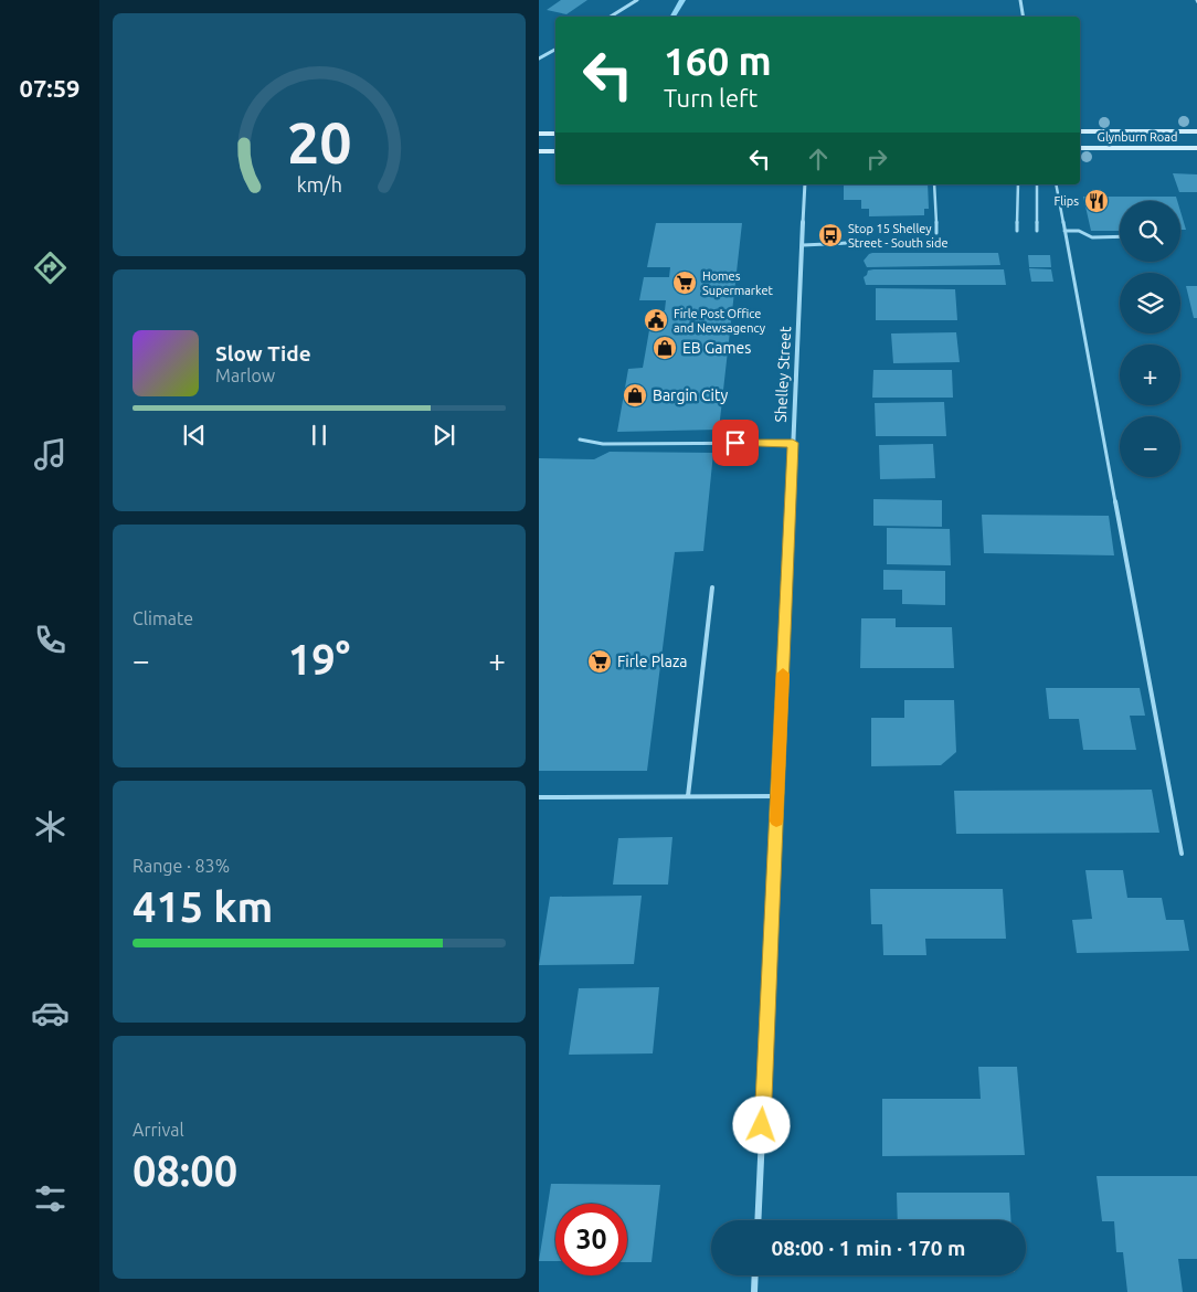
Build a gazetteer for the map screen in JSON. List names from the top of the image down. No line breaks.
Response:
{"streets":{"main road":["Glynburn Road"],"street":["Shelley Street"]},"places":{"restaurant":["Flips"],"bus stop":["Stop 15 Shelley Street - South side"],"supermarket":["Homes Supermarket","Firle Plaza"],"public building":["Firle Post Office and Newsagency"],"shop":["EB Games","Bargin City"]},"page":{"tabs":"07:59","turn":["160 m","Turn left"],"map_buttons":["+","−"],"song":["Slow Tide","Marlow"],"tile":["Climate",["Range · 83%","415 km"],["Arrival","08:00"]],"heat":["−","19°","+"],"limit":"30","trip":"08:00 · 1 min · 170 m","gauge":["20","km/h"]}}
